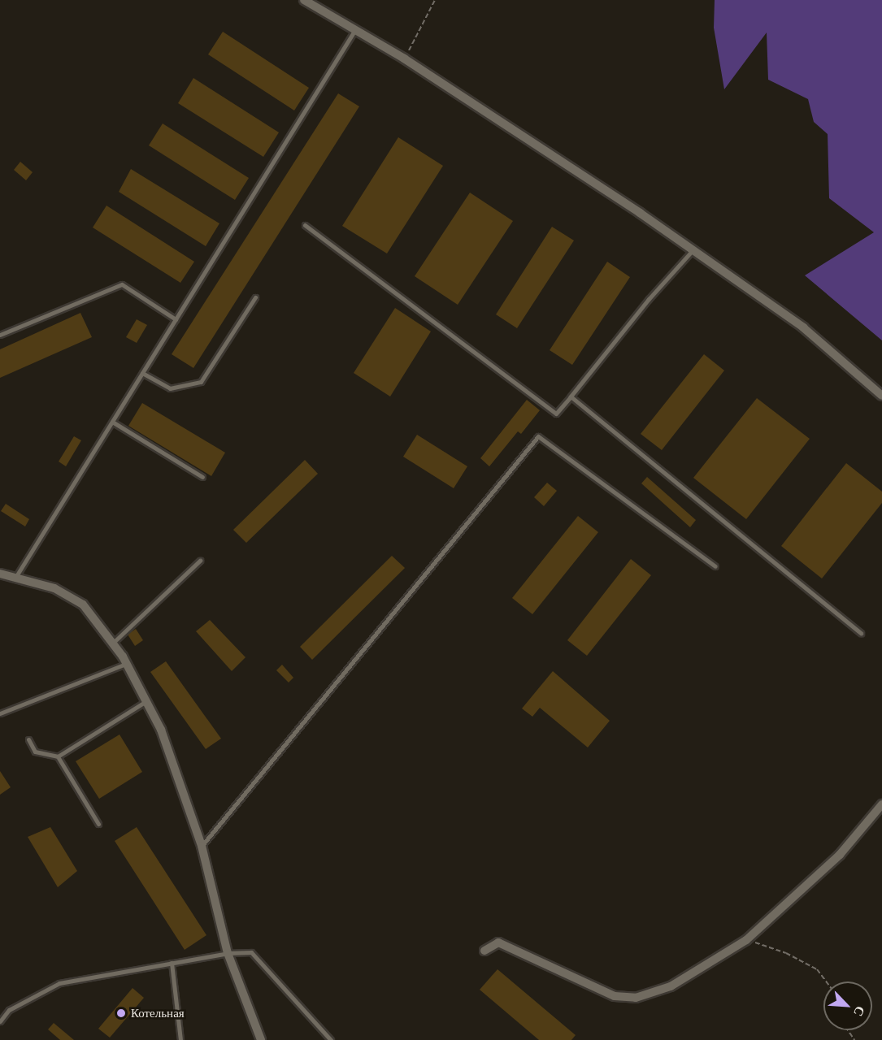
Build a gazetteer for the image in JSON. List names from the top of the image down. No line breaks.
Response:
{"places":["Котельная"],"north":"bottom right"}
